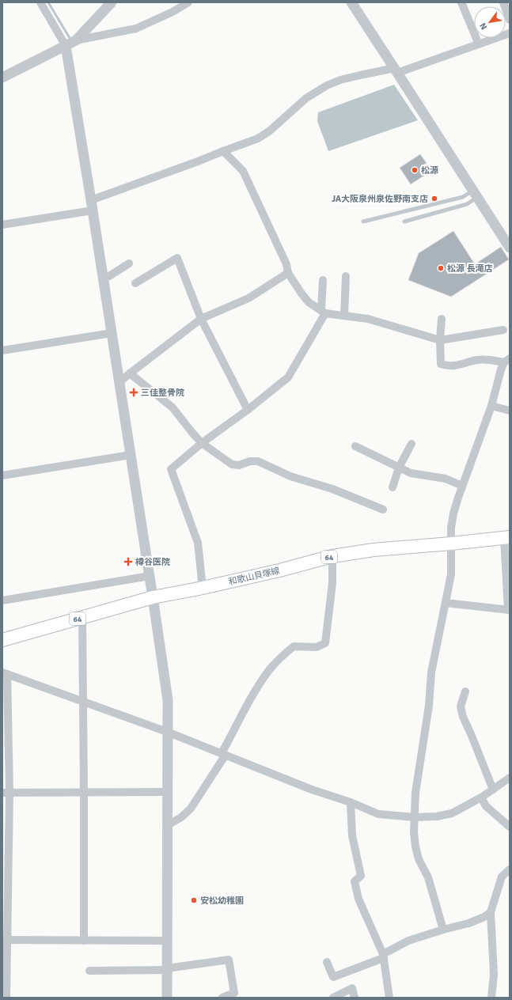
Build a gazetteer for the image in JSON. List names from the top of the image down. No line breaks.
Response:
{"streets":{"main road":["64","和歌山貝塚線"]},"places":{"other":["松源","JA大阪泉州泉佐野南支店","松源 長滝店","安松幼稚園"],"health":["三佳整骨院","樽谷医院"]},"north":"bottom left"}
